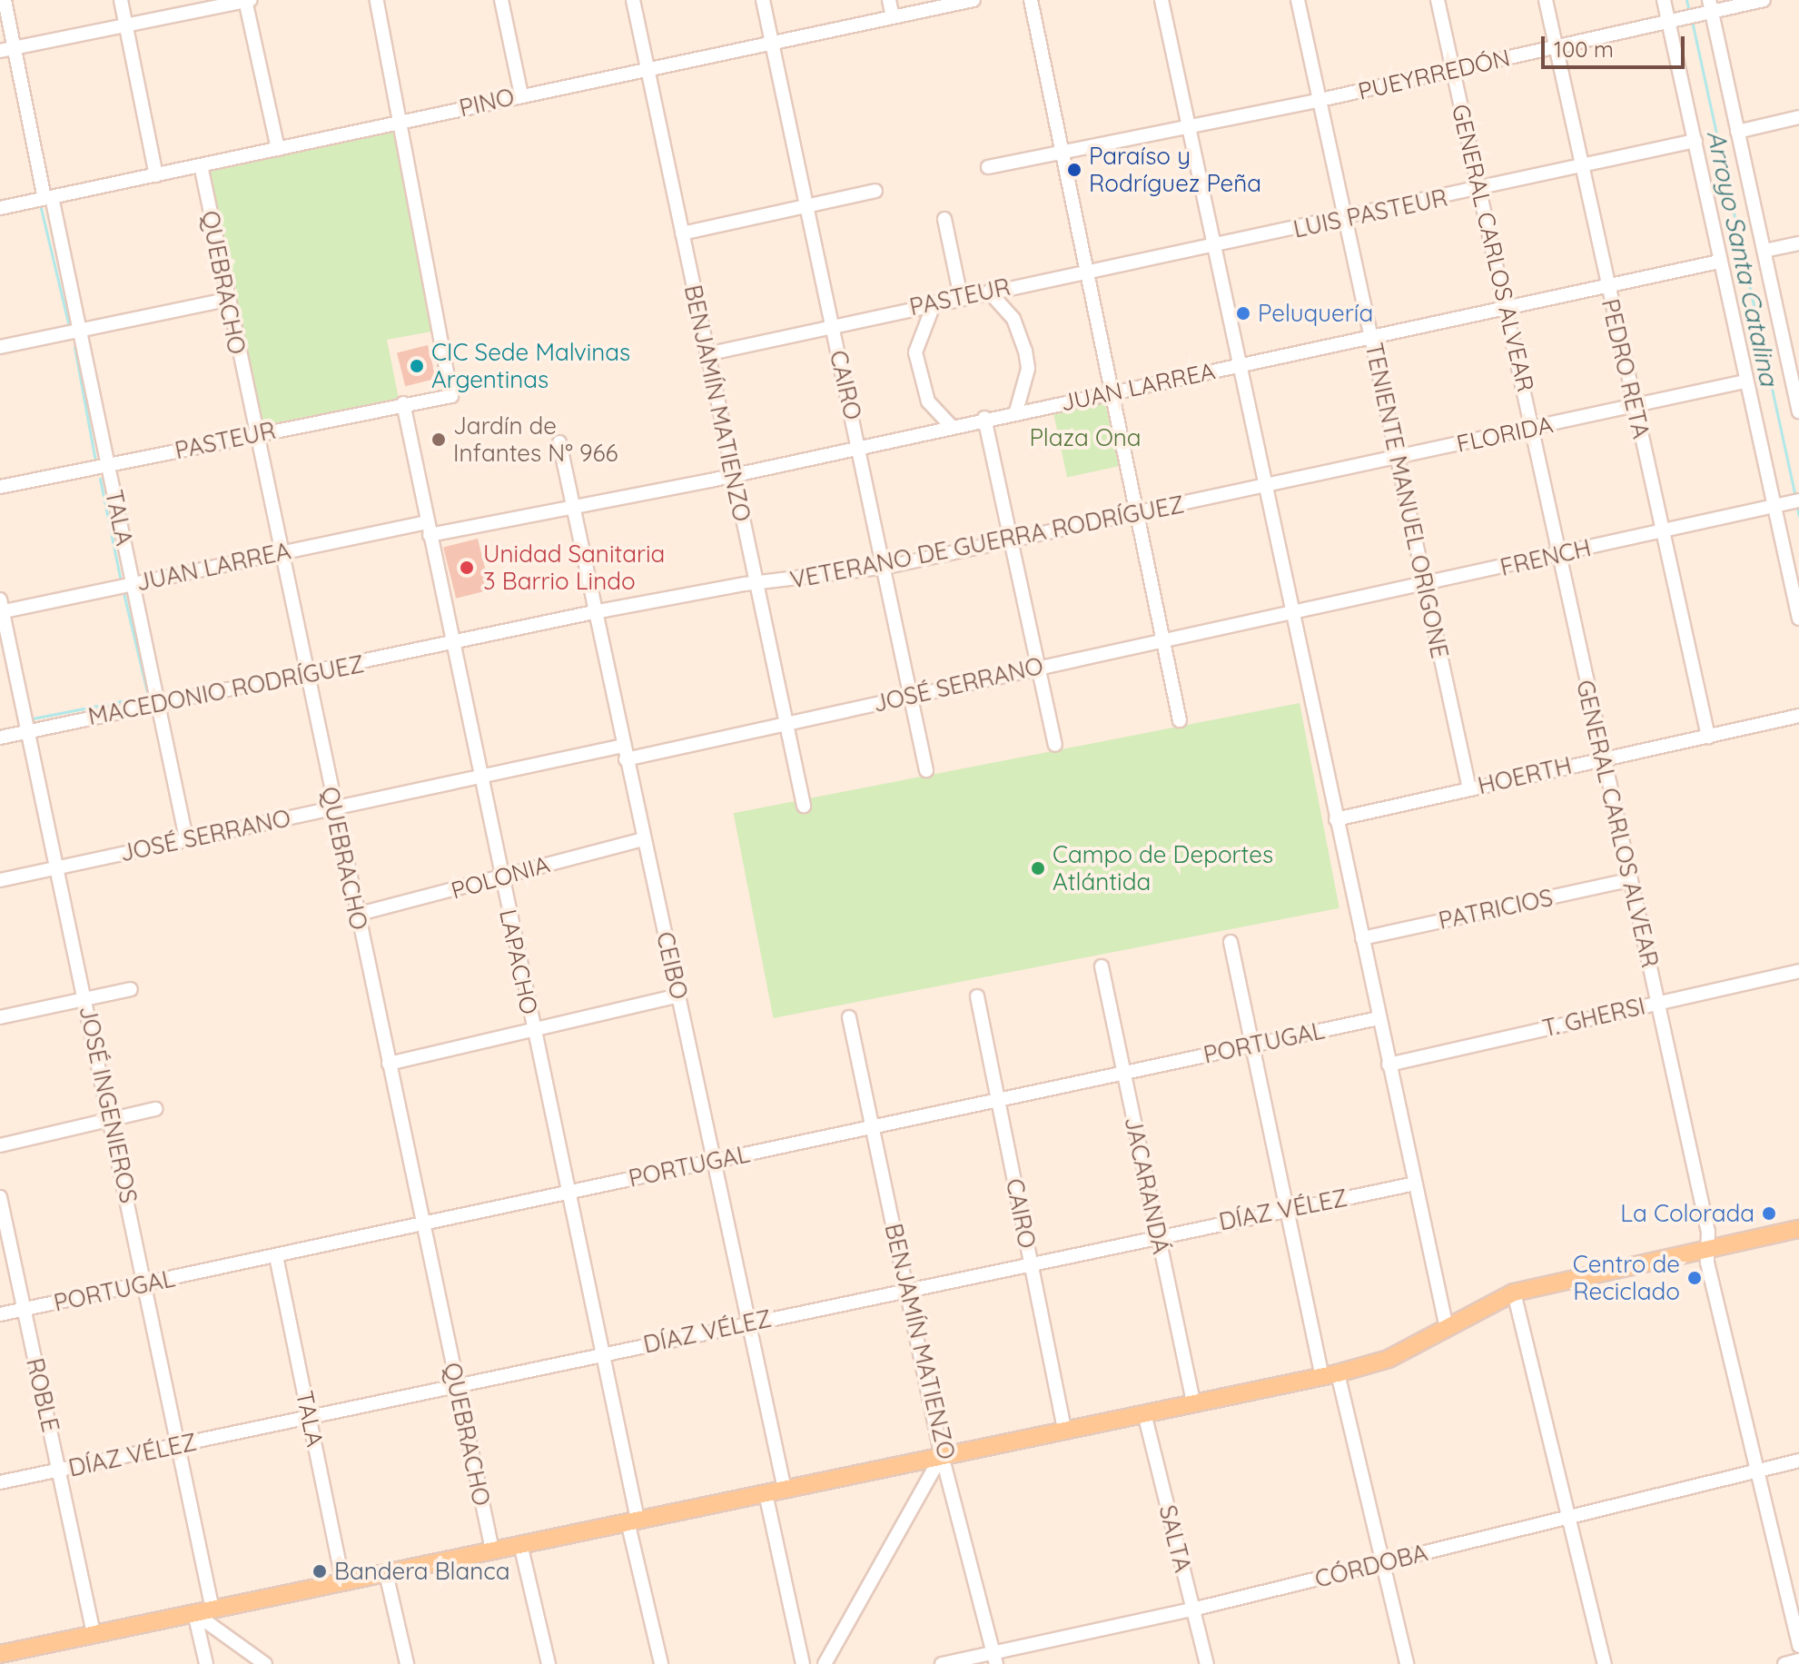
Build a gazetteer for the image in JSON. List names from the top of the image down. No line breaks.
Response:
{"streets":{"street":["PUEYRREDÓN","PINO","LUIS PASTEUR","GENERAL CARLOS ALVEAR","QUEBRACHO","PASTEUR","PEDRO RETA","CAIRO","JUAN LARREA","BENJAMÍN MATIENZO","FLORIDA","TENIENTE MANUEL ORIGONE","TALA","VETERANO DE GUERRA RODRÍGUEZ","FRENCH","JOSÉ SERRANO","MACEDONIO RODRÍGUEZ","HOERTH","POLONIA","PATRICIOS","LAPACHO","CEIBO","T. GHERSI","PORTUGAL","JOSÉ INGENIEROS","JACARANDÁ","DÍAZ VÉLEZ","ROBLE","SALTA","CÓRDOBA"]},"crossings":[["PUEYRREDÓN","GENERAL CARLOS ALVEAR"],["PUEYRREDÓN","PEDRO RETA"],["PUEYRREDÓN","TENIENTE MANUEL ORIGONE"],["PINO","QUEBRACHO"],["PINO","PASTEUR"],["PINO","CAIRO"],["PINO","BENJAMÍN MATIENZO"],["PINO","TALA"],["LUIS PASTEUR","GENERAL CARLOS ALVEAR"],["LUIS PASTEUR","PASTEUR"],["LUIS PASTEUR","PEDRO RETA"],["LUIS PASTEUR","TENIENTE MANUEL ORIGONE"],["GENERAL CARLOS ALVEAR","JUAN LARREA"],["GENERAL CARLOS ALVEAR","FLORIDA"],["GENERAL CARLOS ALVEAR","FRENCH"],["GENERAL CARLOS ALVEAR","HOERTH"],["GENERAL CARLOS ALVEAR","PATRICIOS"],["GENERAL CARLOS ALVEAR","T. GHERSI"],["GENERAL CARLOS ALVEAR","CÓRDOBA"],["QUEBRACHO","PASTEUR"],["QUEBRACHO","JUAN LARREA"],["QUEBRACHO","JOSÉ SERRANO"],["QUEBRACHO","MACEDONIO RODRÍGUEZ"],["QUEBRACHO","POLONIA"],["QUEBRACHO","PORTUGAL"],["QUEBRACHO","DÍAZ VÉLEZ"],["PASTEUR","CAIRO"],["PASTEUR","JUAN LARREA"],["PASTEUR","BENJAMÍN MATIENZO"],["PASTEUR","TALA"],["PASTEUR","LAPACHO"],["PEDRO RETA","JUAN LARREA"],["PEDRO RETA","FLORIDA"],["PEDRO RETA","FRENCH"],["PEDRO RETA","HOERTH"],["CAIRO","JUAN LARREA"],["CAIRO","VETERANO DE GUERRA RODRÍGUEZ"],["CAIRO","JOSÉ SERRANO"],["CAIRO","PORTUGAL"],["CAIRO","DÍAZ VÉLEZ"],["JUAN LARREA","BENJAMÍN MATIENZO"],["JUAN LARREA","TENIENTE MANUEL ORIGONE"],["JUAN LARREA","TALA"],["JUAN LARREA","LAPACHO"],["JUAN LARREA","CEIBO"],["JUAN LARREA","JOSÉ INGENIEROS"],["BENJAMÍN MATIENZO","VETERANO DE GUERRA RODRÍGUEZ"],["BENJAMÍN MATIENZO","JOSÉ SERRANO"],["BENJAMÍN MATIENZO","PORTUGAL"],["BENJAMÍN MATIENZO","DÍAZ VÉLEZ"],["BENJAMÍN MATIENZO","CÓRDOBA"],["FLORIDA","TENIENTE MANUEL ORIGONE"],["FLORIDA","VETERANO DE GUERRA RODRÍGUEZ"],["TENIENTE MANUEL ORIGONE","FRENCH"],["TENIENTE MANUEL ORIGONE","HOERTH"],["TALA","JOSÉ SERRANO"],["TALA","MACEDONIO RODRÍGUEZ"],["TALA","PORTUGAL"],["TALA","DÍAZ VÉLEZ"],["VETERANO DE GUERRA RODRÍGUEZ","MACEDONIO RODRÍGUEZ"],["VETERANO DE GUERRA RODRÍGUEZ","LAPACHO"],["VETERANO DE GUERRA RODRÍGUEZ","CEIBO"],["FRENCH","JOSÉ SERRANO"],["JOSÉ SERRANO","LAPACHO"],["JOSÉ SERRANO","CEIBO"],["JOSÉ SERRANO","JOSÉ INGENIEROS"],["MACEDONIO RODRÍGUEZ","LAPACHO"],["MACEDONIO RODRÍGUEZ","JOSÉ INGENIEROS"],["POLONIA","LAPACHO"],["POLONIA","CEIBO"],["LAPACHO","PORTUGAL"],["LAPACHO","DÍAZ VÉLEZ"],["CEIBO","PORTUGAL"],["CEIBO","DÍAZ VÉLEZ"],["PORTUGAL","JOSÉ INGENIEROS"],["PORTUGAL","JACARANDÁ"],["PORTUGAL","ROBLE"],["JOSÉ INGENIEROS","DÍAZ VÉLEZ"],["JACARANDÁ","DÍAZ VÉLEZ"],["DÍAZ VÉLEZ","ROBLE"],["SALTA","CÓRDOBA"]],"water":["Arroyo Santa Catalina"],"parks":["Plaza Ona"],"places":["Paraíso y Rodríguez Peña","Peluquería","CIC Sede Malvinas Argentinas","Jardín de Infantes N° 966","Unidad Sanitaria 3 Barrio Lindo","Campo de Deportes Atlántida","La Colorada","Centro de Reciclado","Bandera Blanca"],"scale_bar":"100 m"}
